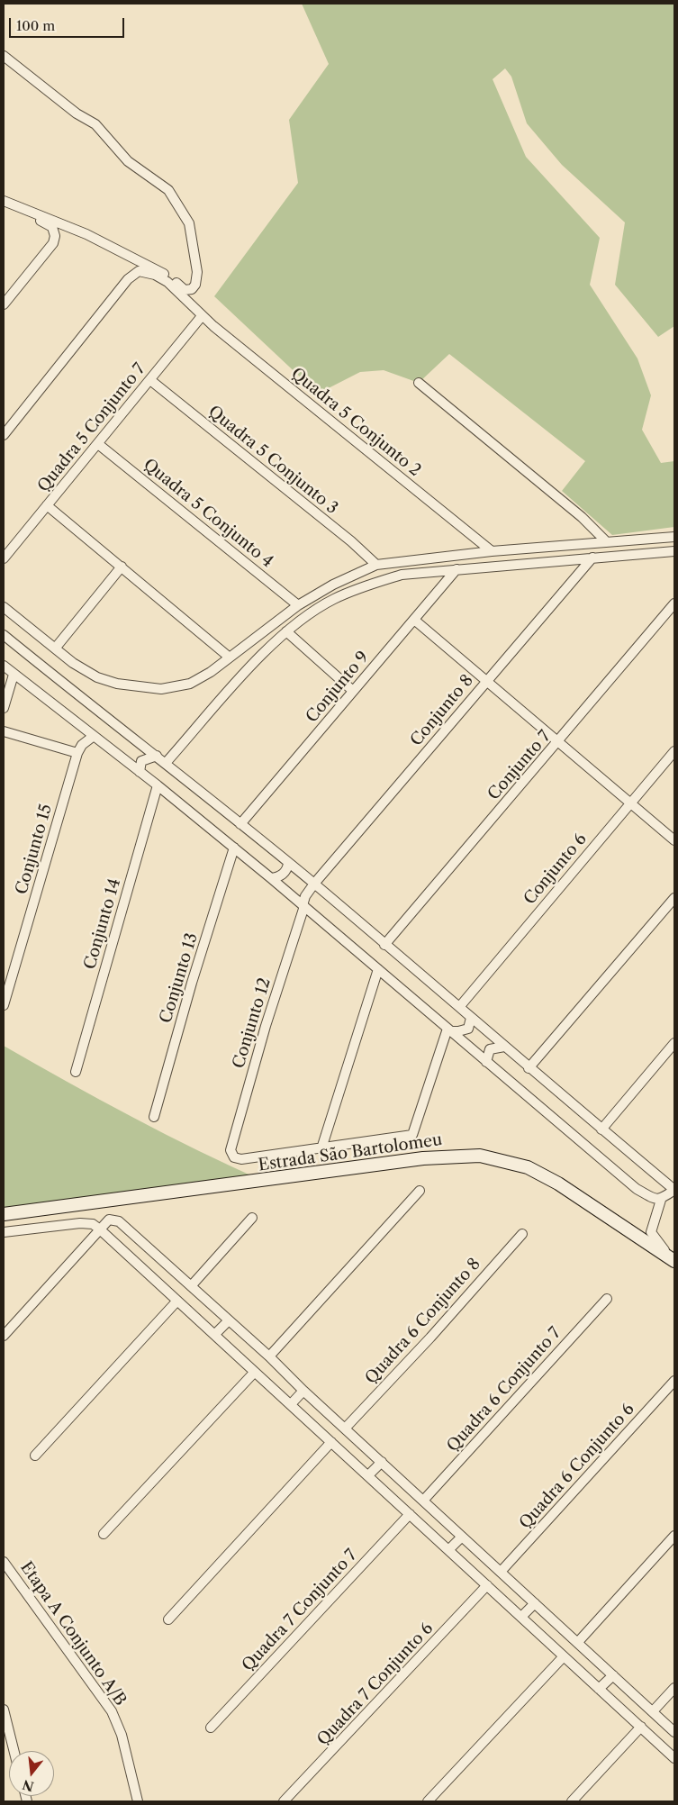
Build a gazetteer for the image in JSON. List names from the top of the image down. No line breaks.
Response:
{"streets":{"street":["Quadra 5 Conjunto 2","Quadra 5 Conjunto 7","Quadra 5 Conjunto 3","Quadra 5 Conjunto 4","Conjunto 9","Conjunto 8","Conjunto 7","Conjunto 15","Conjunto 6","Conjunto 14","Conjunto 13","Conjunto 12","Estrada São Bartolomeu","Quadra 6 Conjunto 8","Quadra 6 Conjunto 7","Quadra 6 Conjunto 6","Quadra 7 Conjunto 7","Etapa A Conjunto A/B","Quadra 7 Conjunto 6"]},"crossings":[["Quadra 5 Conjunto 2","Quadra 5 Conjunto 7"],["Quadra 5 Conjunto 7","Quadra 5 Conjunto 3"],["Quadra 5 Conjunto 7","Quadra 5 Conjunto 4"],["Conjunto 8","Conjunto 12"]],"scale_bar":"100 m","north":"bottom"}
